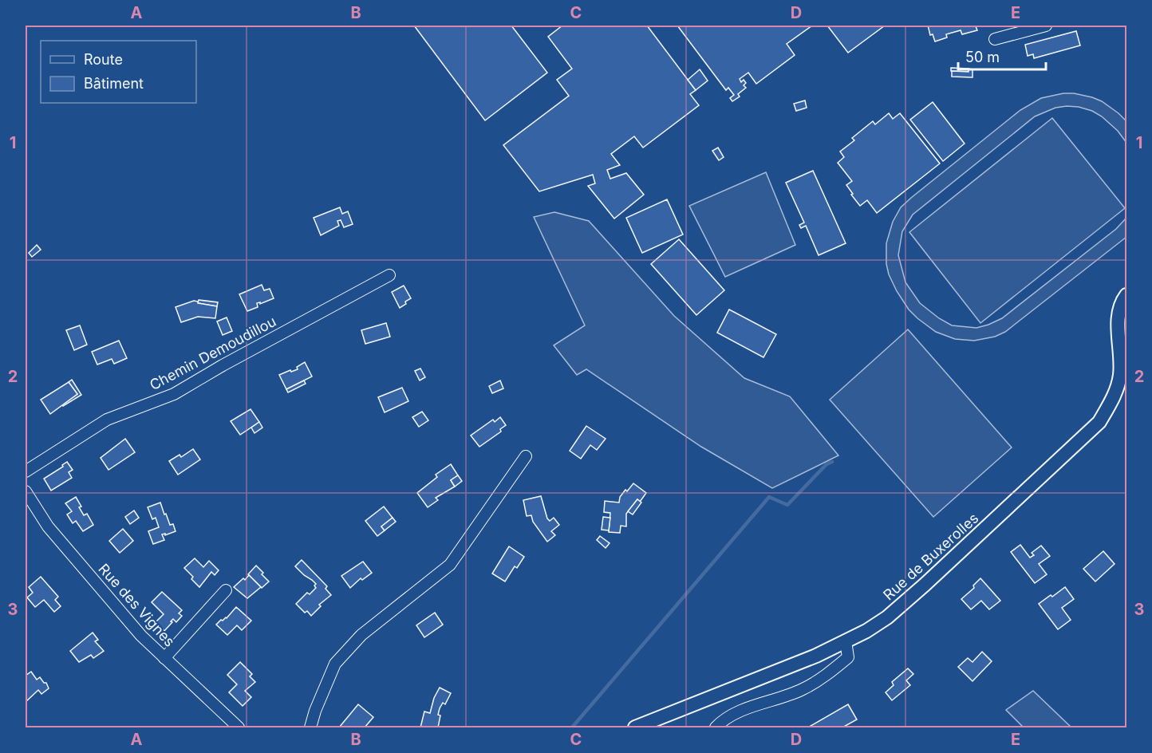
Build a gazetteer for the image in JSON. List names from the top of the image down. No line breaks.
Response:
{"streets":{"street":["Chemin Demoudillou","Rue de Buxerolles","Rue des Vignes"]},"legend":["Route","Bâtiment"],"scale_bar":"50 m","grid":{"columns":["A","B","C","D","E"],"rows":["1","2","3"]}}
